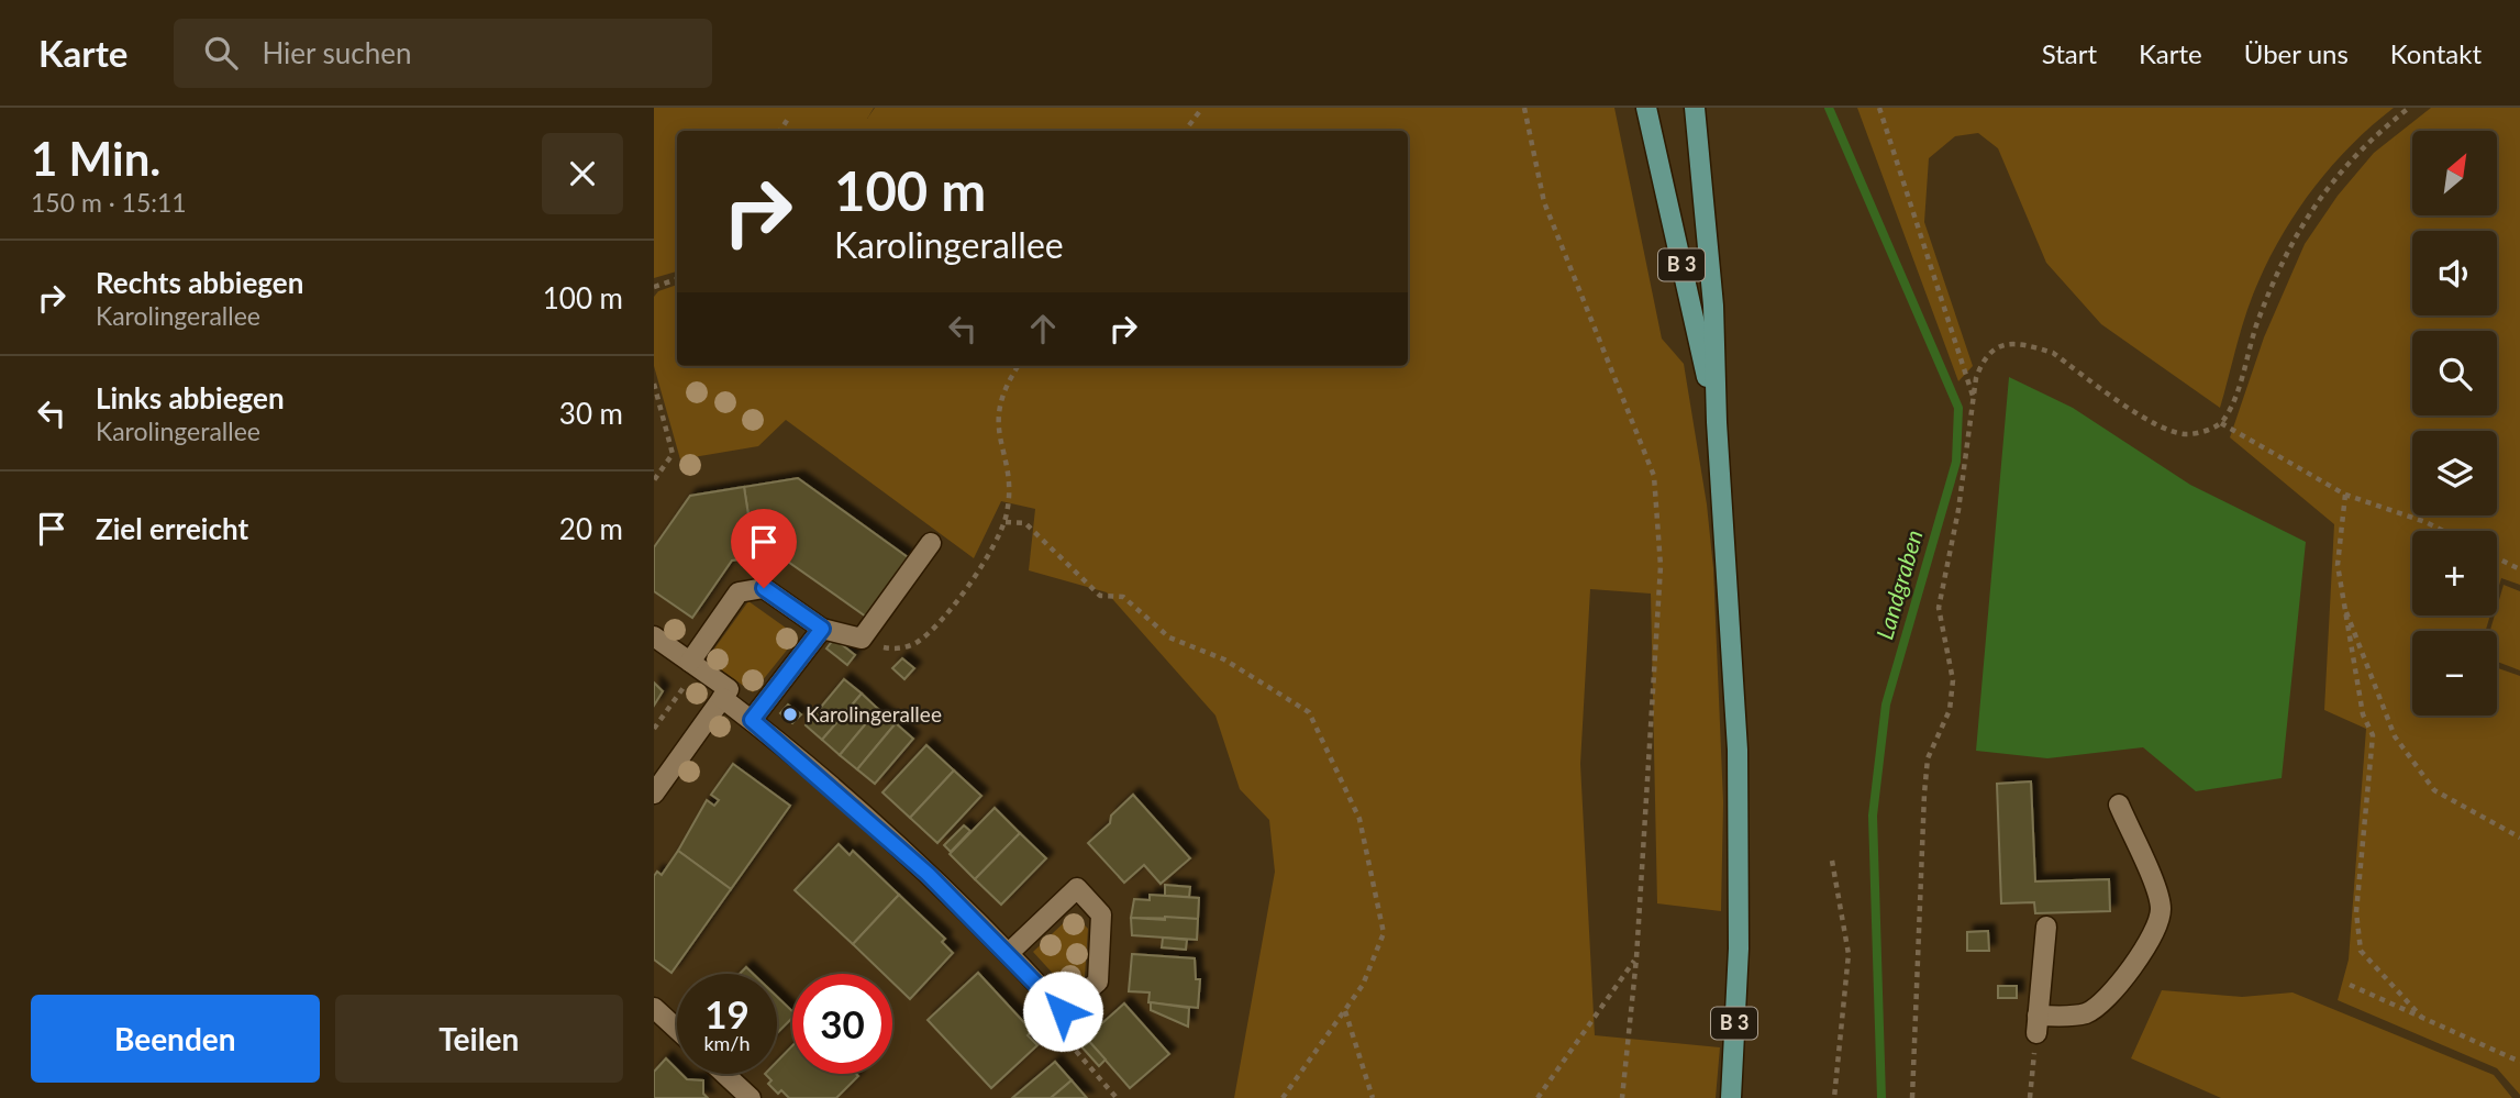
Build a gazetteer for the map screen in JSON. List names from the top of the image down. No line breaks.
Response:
{"streets":{"main road":["B 3"]},"water":["Landgraben"],"places":["Karolingerallee"],"north":"top right","page":{"header":"Karte","search":"Hier suchen","nav":["Start","Karte","Über uns","Kontakt"],"heading":["1 Min.","150 m · 15:11"],"map_buttons":["+","−"],"turn":["100 m","Karolingerallee"],"list":[{"name":"Rechts abbiegen","note":"Karolingerallee","value":"100 m"},{"name":"Links abbiegen","note":"Karolingerallee","value":"30 m"},{"name":"Ziel erreicht","value":"20 m"}],"speed":"19 km/h","limit":"30","buttons":["Beenden","Teilen"]}}
